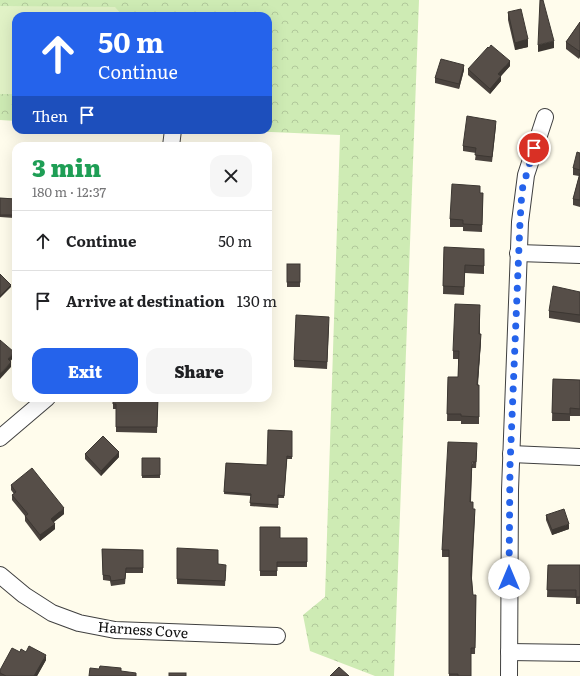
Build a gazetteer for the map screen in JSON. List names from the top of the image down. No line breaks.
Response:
{"streets":{"street":["Harness Cove"]},"page":{"turn":["50 m","Continue"],"then":"Then","heading":["3 min","180 m · 12:37"],"list":[{"name":"Continue","value":"50 m"},{"name":"Arrive at destination","value":"130 m"}],"buttons":["Exit","Share"]}}
